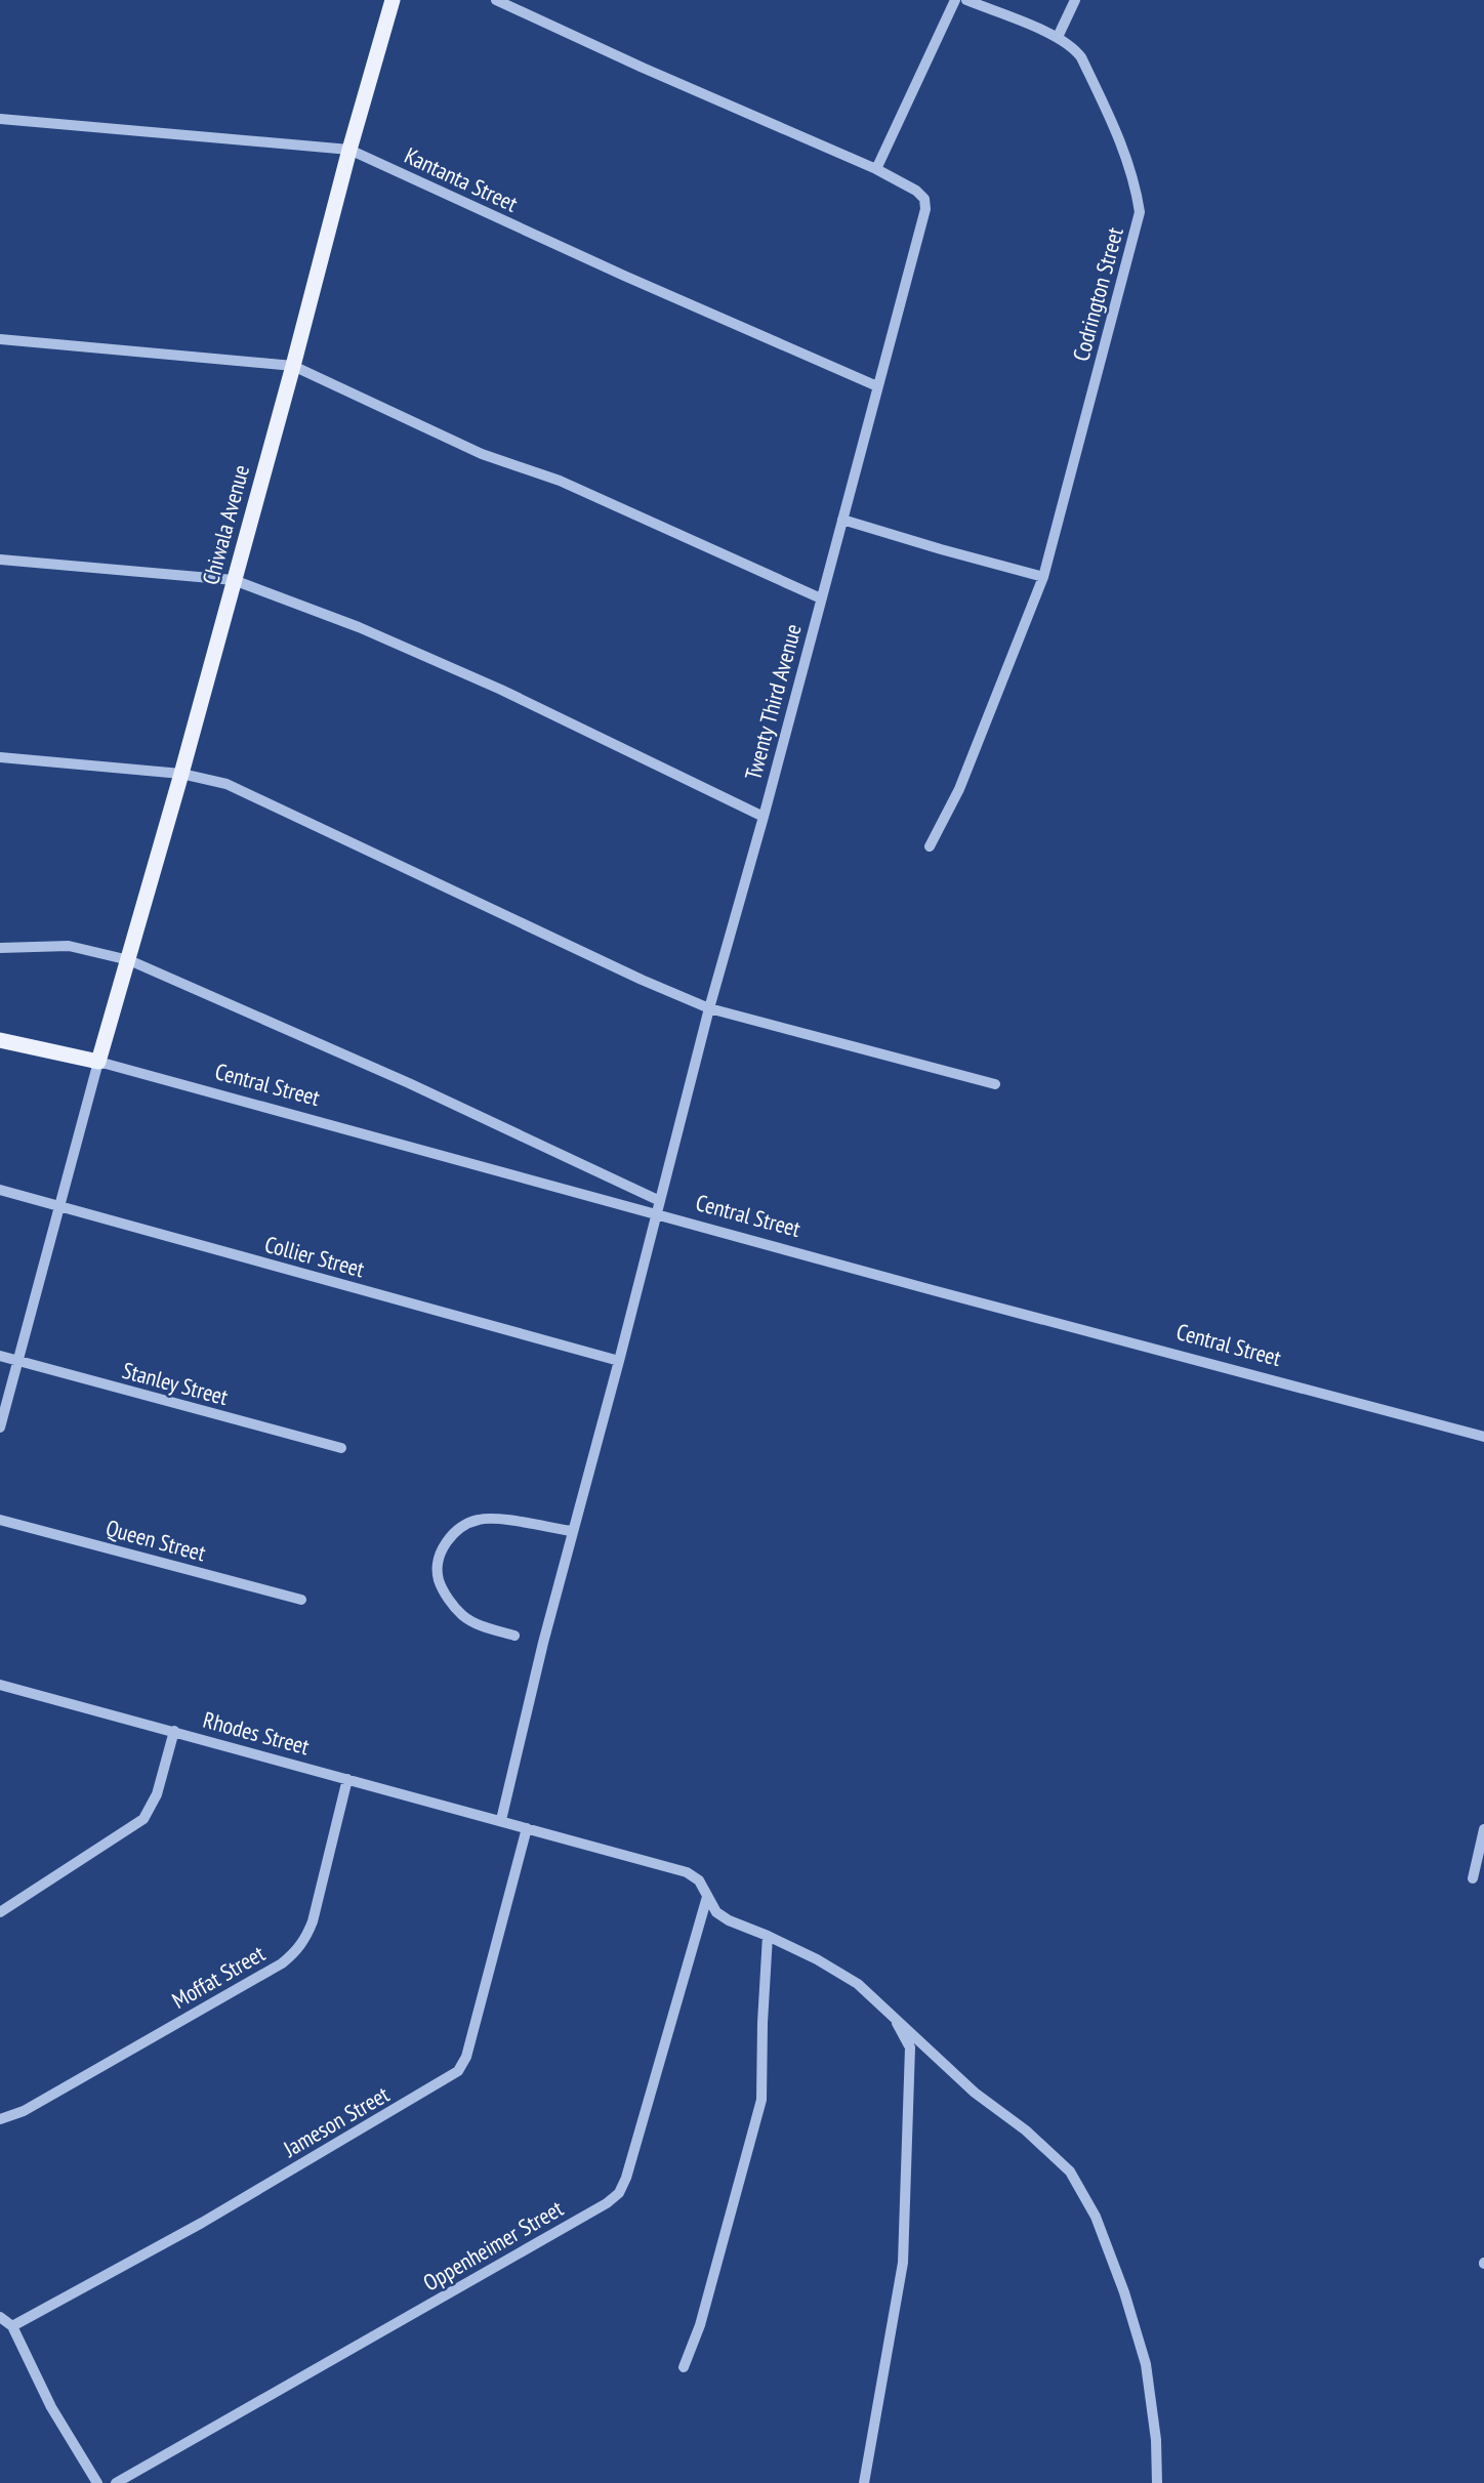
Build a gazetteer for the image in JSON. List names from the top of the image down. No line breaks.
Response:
{"streets":{"main road":["Chiwala Avenue","Central Street"],"street":["Kantanta Street","Codrington Street","Twenty Third Avenue","Collier Street","Stanley Street","Queen Street","Rhodes Street","Moffat Street","Jameson Street","Oppenheimer Street"]},"crossings":[["Kantanta Street","Chiwala Avenue"],["Kantanta Street","Twenty Third Avenue"],["Chiwala Avenue","Central Street"],["Twenty Third Avenue","Central Street"],["Twenty Third Avenue","Collier Street"],["Twenty Third Avenue","Rhodes Street"],["Rhodes Street","Moffat Street"],["Rhodes Street","Jameson Street"],["Rhodes Street","Oppenheimer Street"]]}
